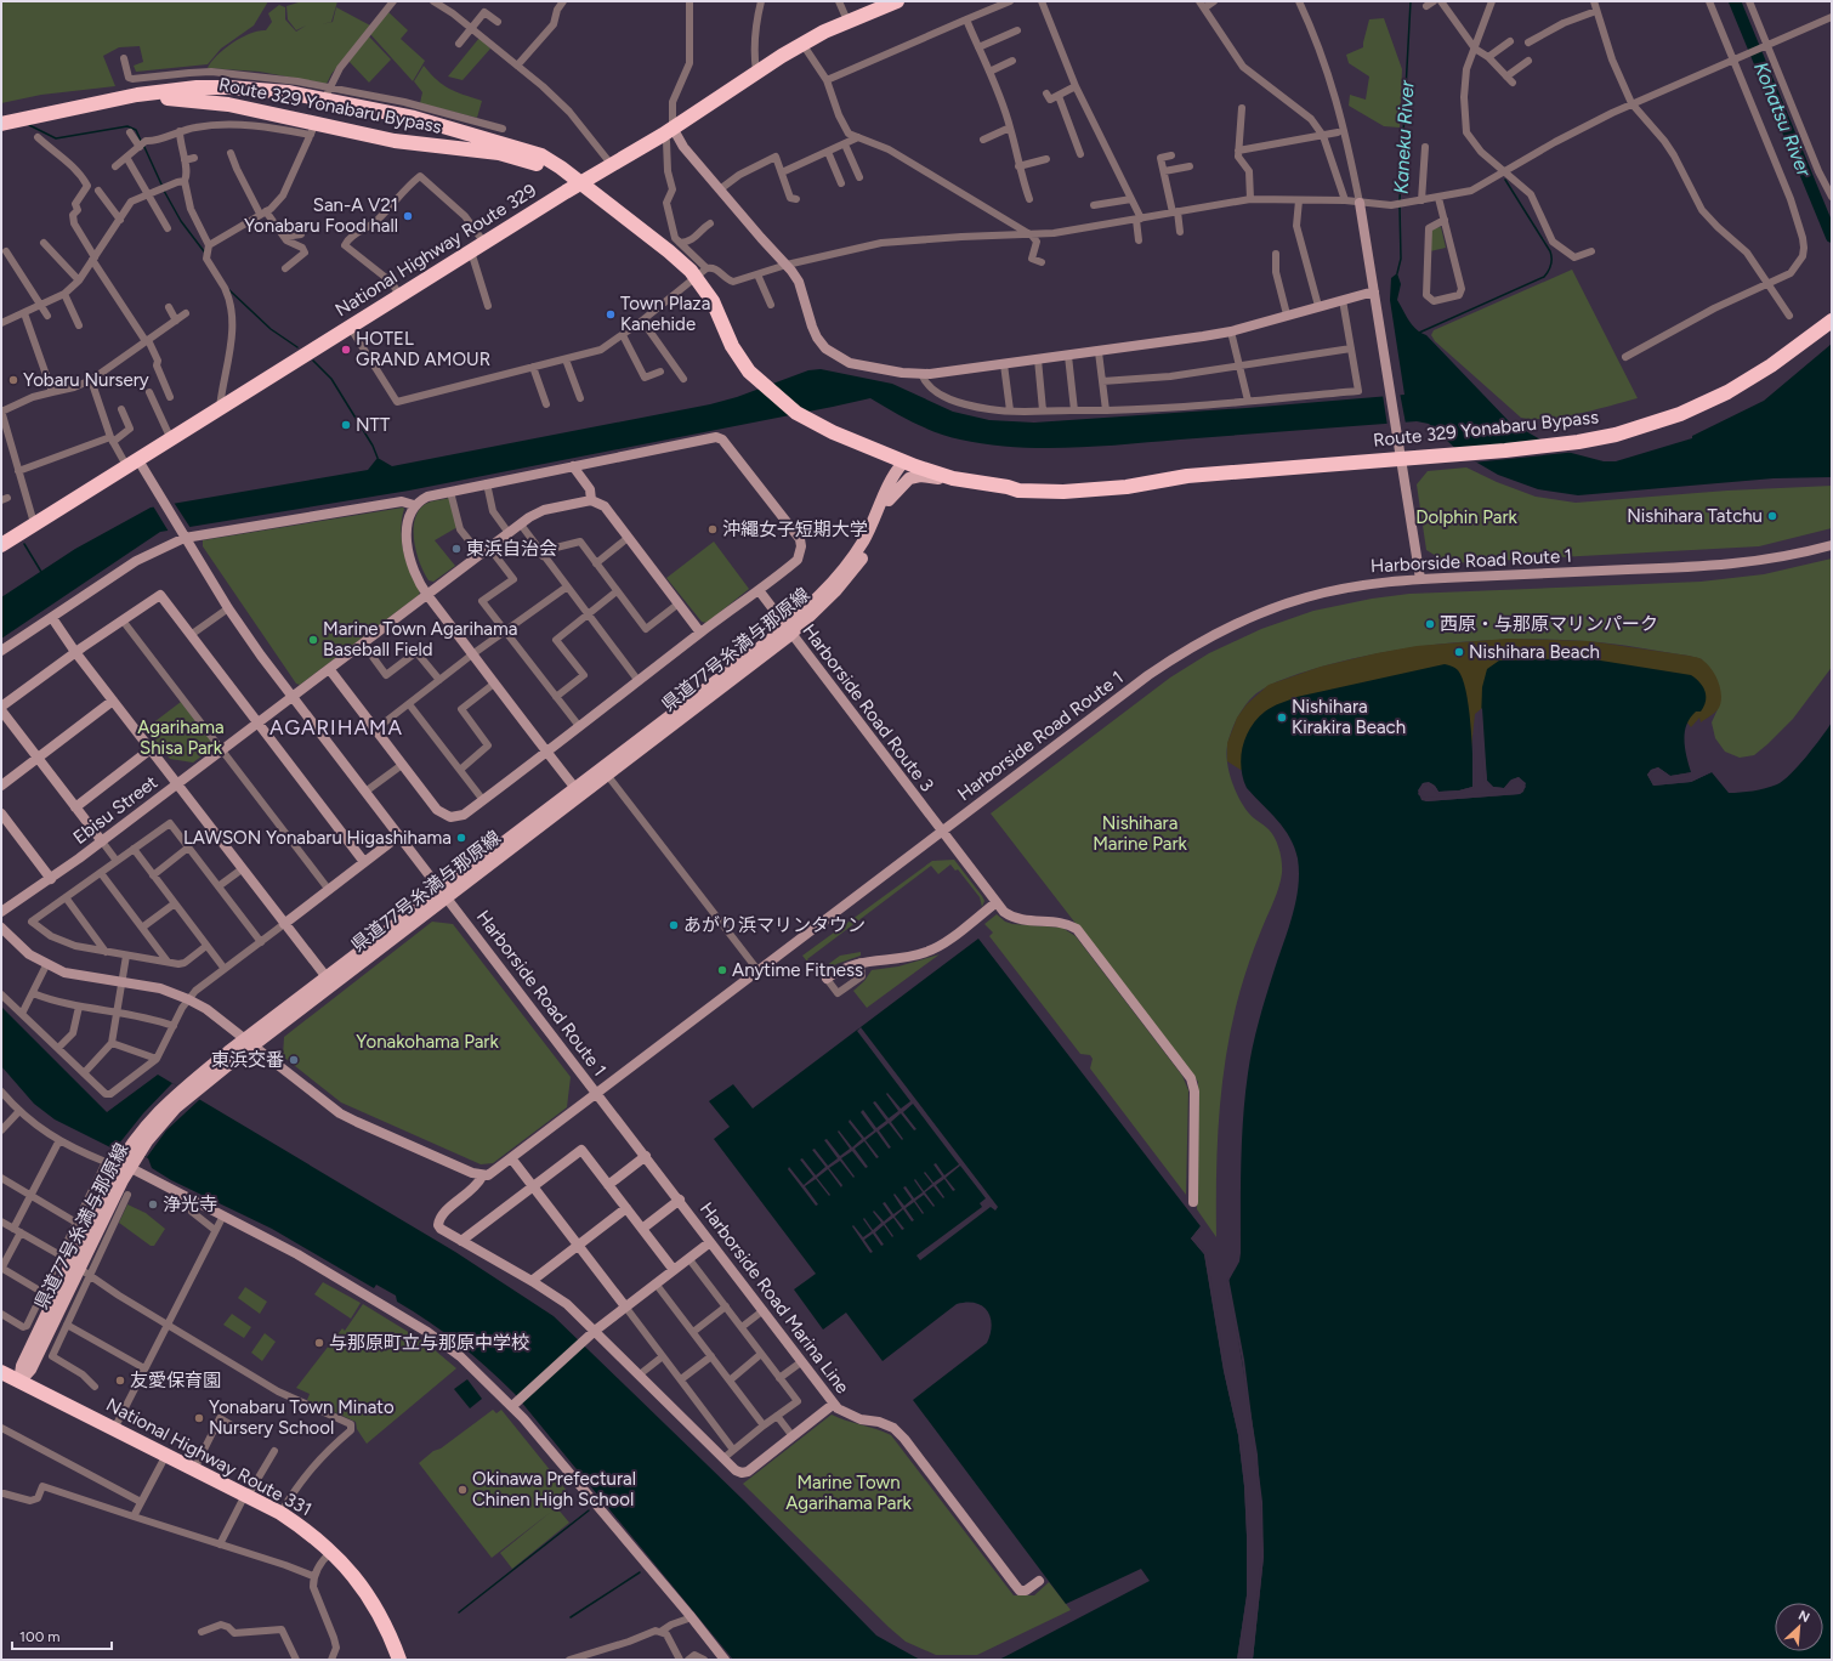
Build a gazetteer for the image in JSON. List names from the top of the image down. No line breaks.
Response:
{"streets":{"highway":["Route 329 Yonabaru Bypass","National Highway Route 329","National Highway Route 331"],"main road":["県道77号糸満与那原線"],"street":["Harborside Road Route 1","Harborside Road Route 3","Ebisu Street","Harborside Road Marina Line"]},"crossings":[["Route 329 Yonabaru Bypass","National Highway Route 329"],["Route 329 Yonabaru Bypass","県道77号糸満与那原線"],["National Highway Route 329","Harborside Road Route 1"],["Harborside Road Route 1","県道77号糸満与那原線"],["Harborside Road Route 1","Harborside Road Route 3"],["Harborside Road Route 1","Ebisu Street"],["Harborside Road Route 1","Harborside Road Marina Line"],["県道77号糸満与那原線","Harborside Road Route 3"],["県道77号糸満与那原線","National Highway Route 331"]],"districts":["AGARIHAMA"],"water":["Kohatsu River","Kaneku River"],"parks":["Dolphin Park","Agarihama Shisa Park","Nishihara Marine Park","Yonakohama Park","Marine Town Agarihama Park"],"places":["San-A V21 Yonabaru Food hall","Town Plaza Kanehide","HOTEL GRAND AMOUR","Yobaru Nursery","NTT","Nishihara Tatchu","沖繩女子短期大学","東浜自治会","西原・与那原マリンパーク","Marine Town Agarihama Baseball Field","Nishihara Beach","Nishihara Kirakira Beach","LAWSON Yonabaru Higashihama","あがり浜マリンタウン","Anytime Fitness","東浜交番","浄光寺","与那原町立与那原中学校","友愛保育園","Yonabaru Town Minato Nursery School","Okinawa Prefectural Chinen High School"],"scale_bar":"100 m","north":"top right"}
